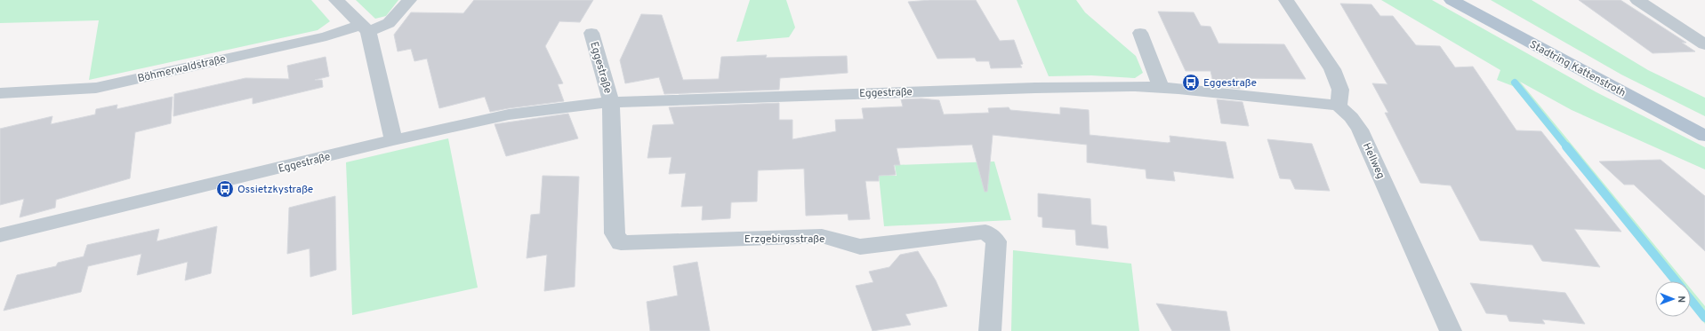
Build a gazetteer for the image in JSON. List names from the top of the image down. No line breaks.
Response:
{"streets":{"main road":["Stadtring Kattenstroth"],"street":["Eggestraße","Böhmerwaldstraße","Hellweg","Erzgebirgsstraße"]},"crossings":[["Eggestraße","Hellweg"],["Eggestraße","Erzgebirgsstraße"]],"places":{"bus stop":["Eggestraße","Ossietzkystraße"]},"north":"right"}
